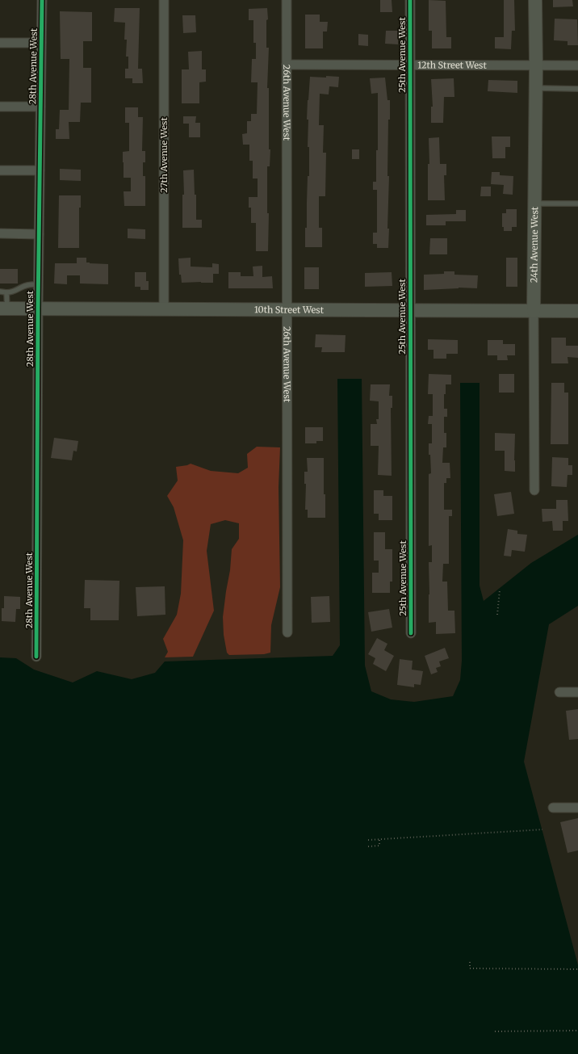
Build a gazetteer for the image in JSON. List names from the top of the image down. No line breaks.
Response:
{"streets":{"street":["25th Avenue West","12th Street West","28th Avenue West","26th Avenue West","27th Avenue West","24th Avenue West","10th Street West"]},"crossings":[["25th Avenue West","12th Street West"],["25th Avenue West","10th Street West"],["12th Street West","26th Avenue West"],["12th Street West","24th Avenue West"],["28th Avenue West","10th Street West"],["26th Avenue West","10th Street West"],["27th Avenue West","10th Street West"],["24th Avenue West","10th Street West"]]}
